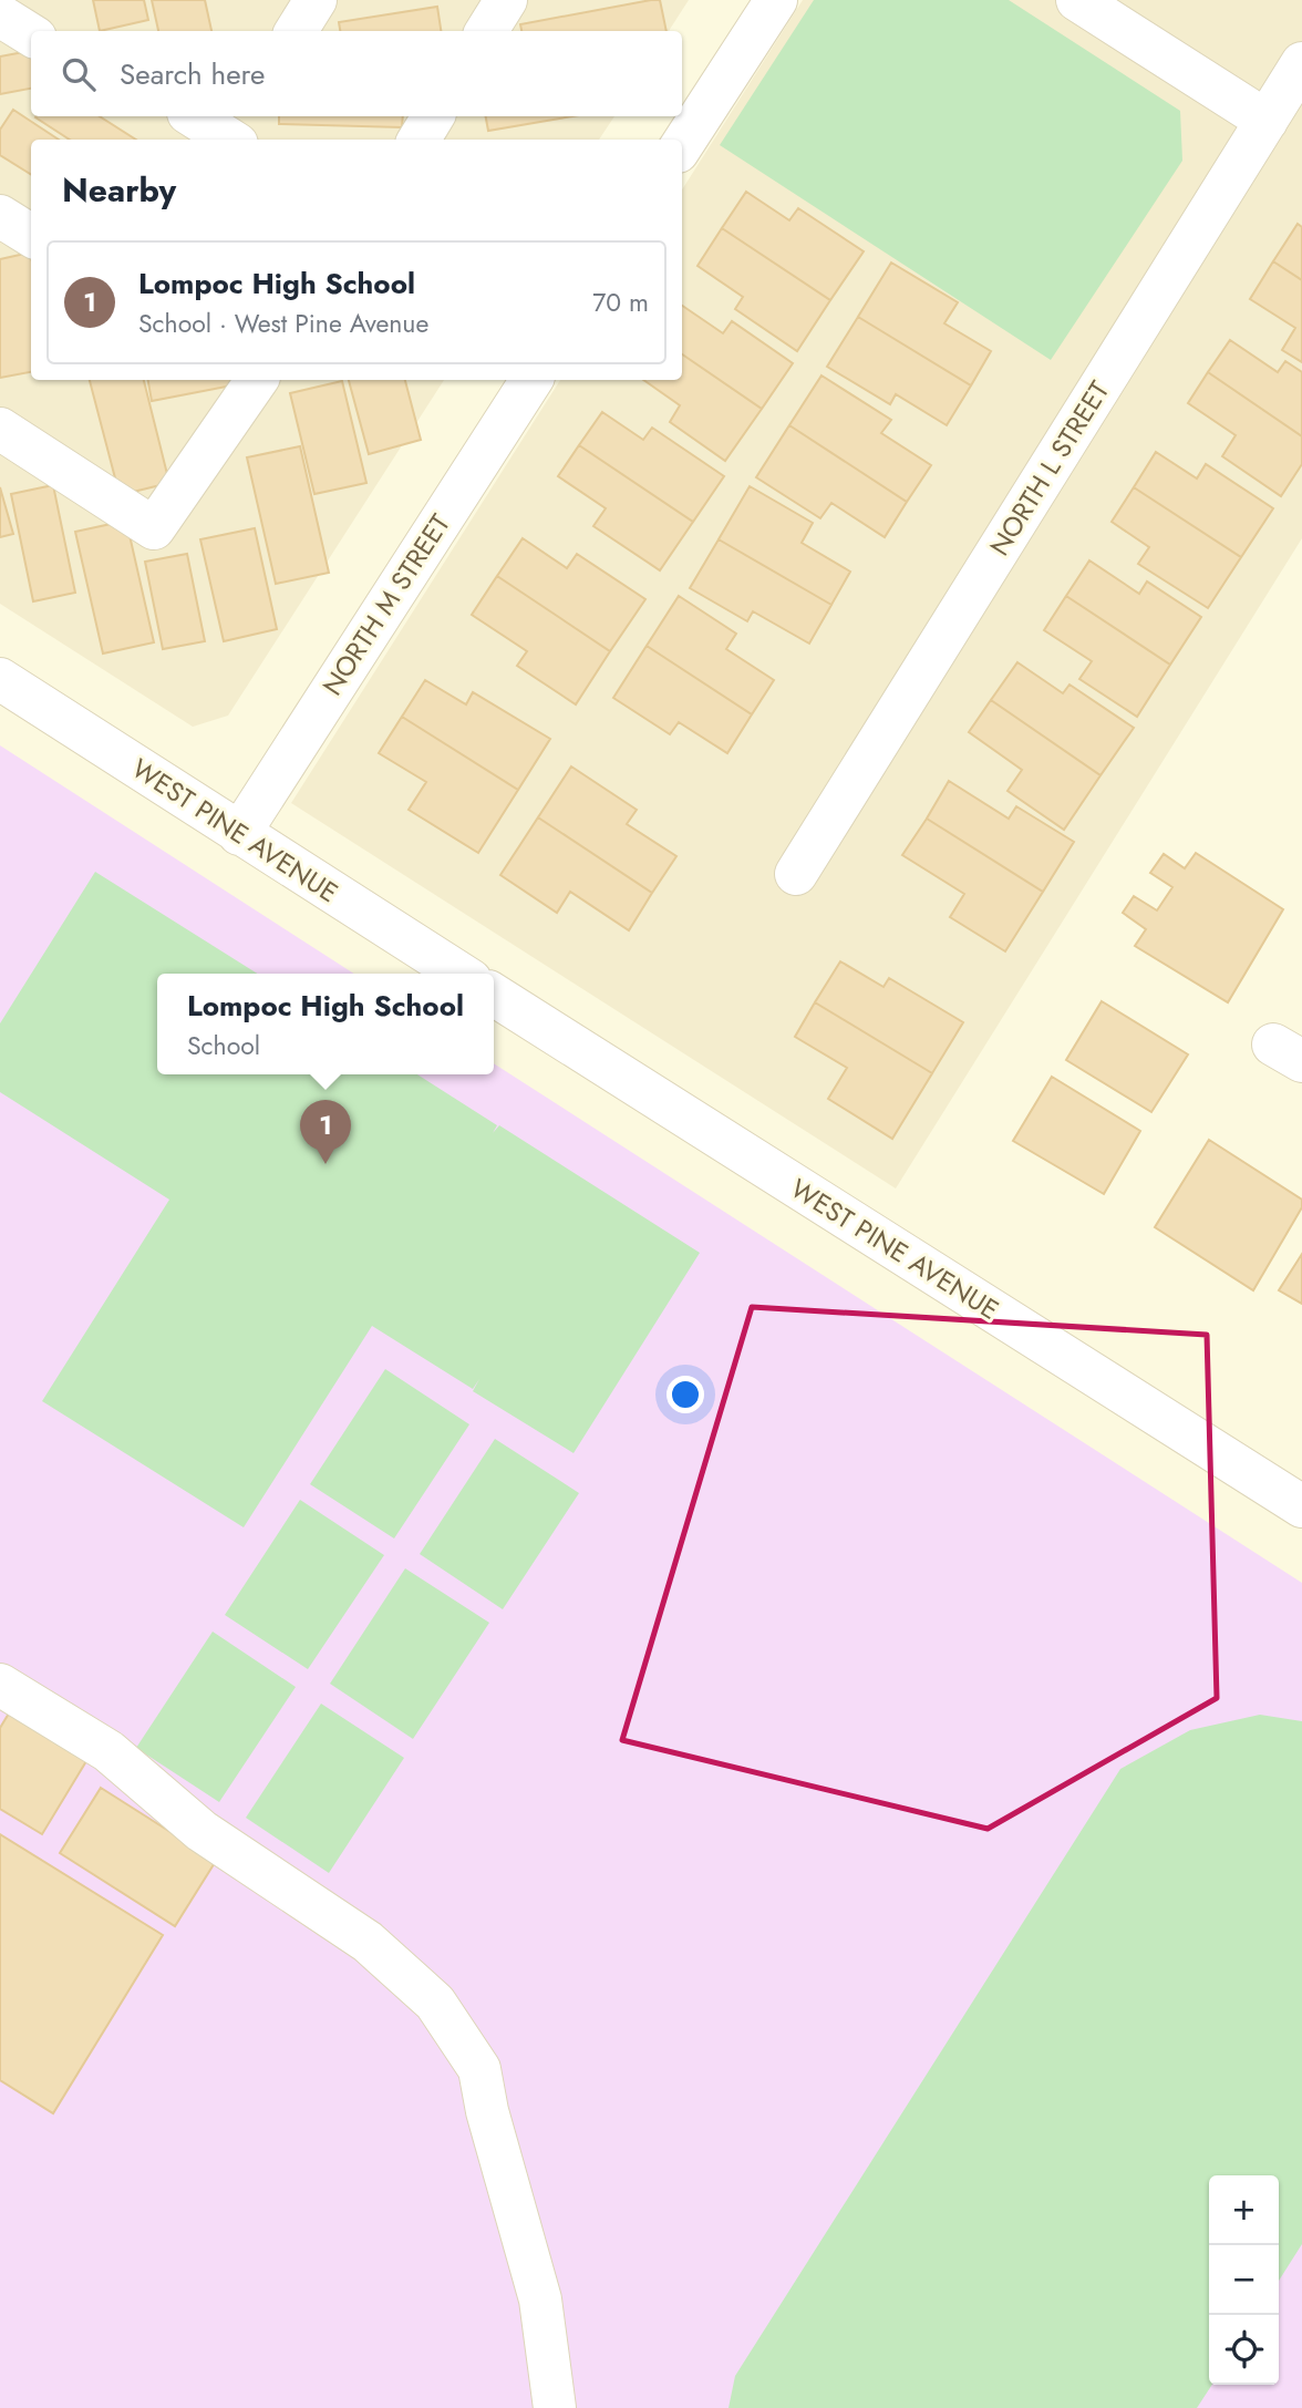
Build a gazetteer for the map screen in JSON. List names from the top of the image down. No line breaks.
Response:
{"streets":{"street":["NORTH L STREET","NORTH M STREET","WEST PINE AVENUE"]},"crossings":[["NORTH M STREET","WEST PINE AVENUE"]],"page":{"search":"Search here","heading":"Nearby","list":[{"mark":"1","name":"Lompoc High School","note":"School · West Pine Avenue","value":"70 m"}],"popup":["Lompoc High School","School"],"pins":"1","map_buttons":["+","−"]}}
